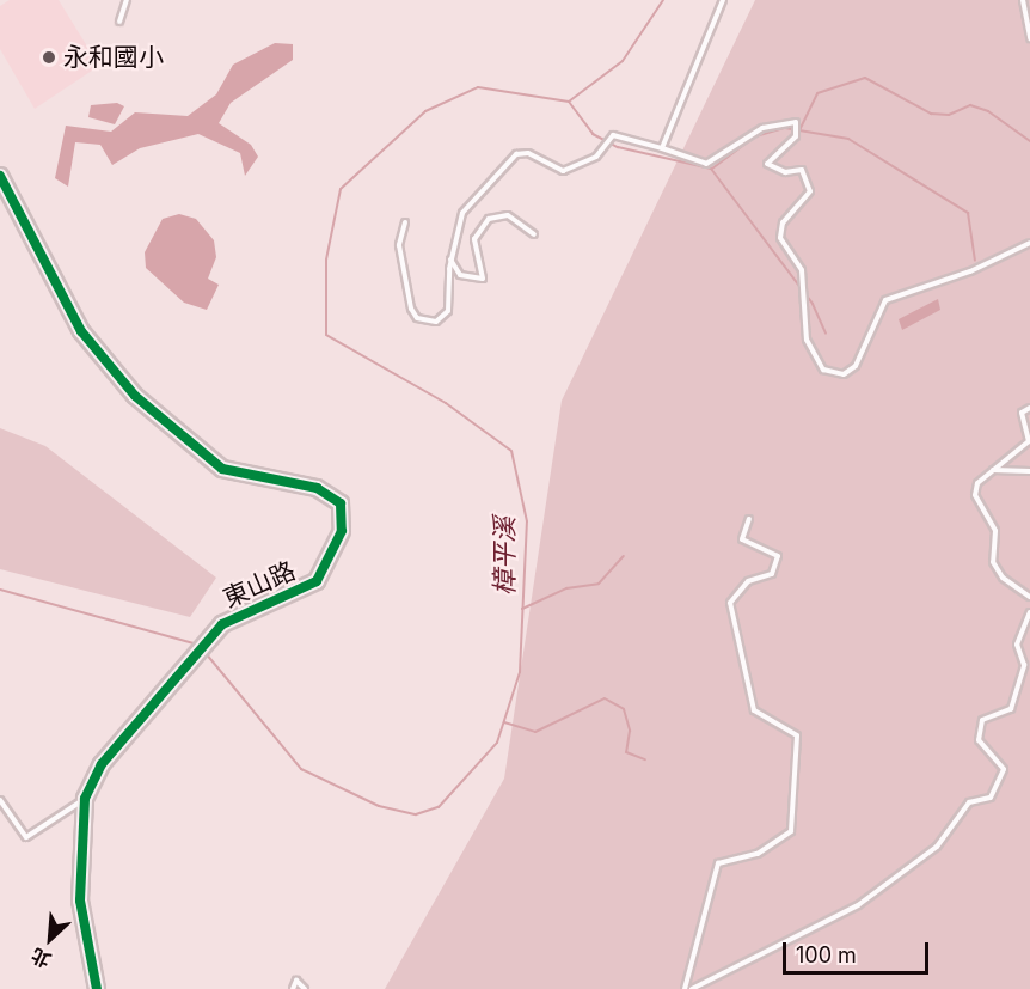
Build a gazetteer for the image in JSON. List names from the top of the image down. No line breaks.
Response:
{"streets":{"street":["東山路"]},"water":["樟平溪"],"places":["永和國小"],"scale_bar":"100 m","north":"bottom left"}
